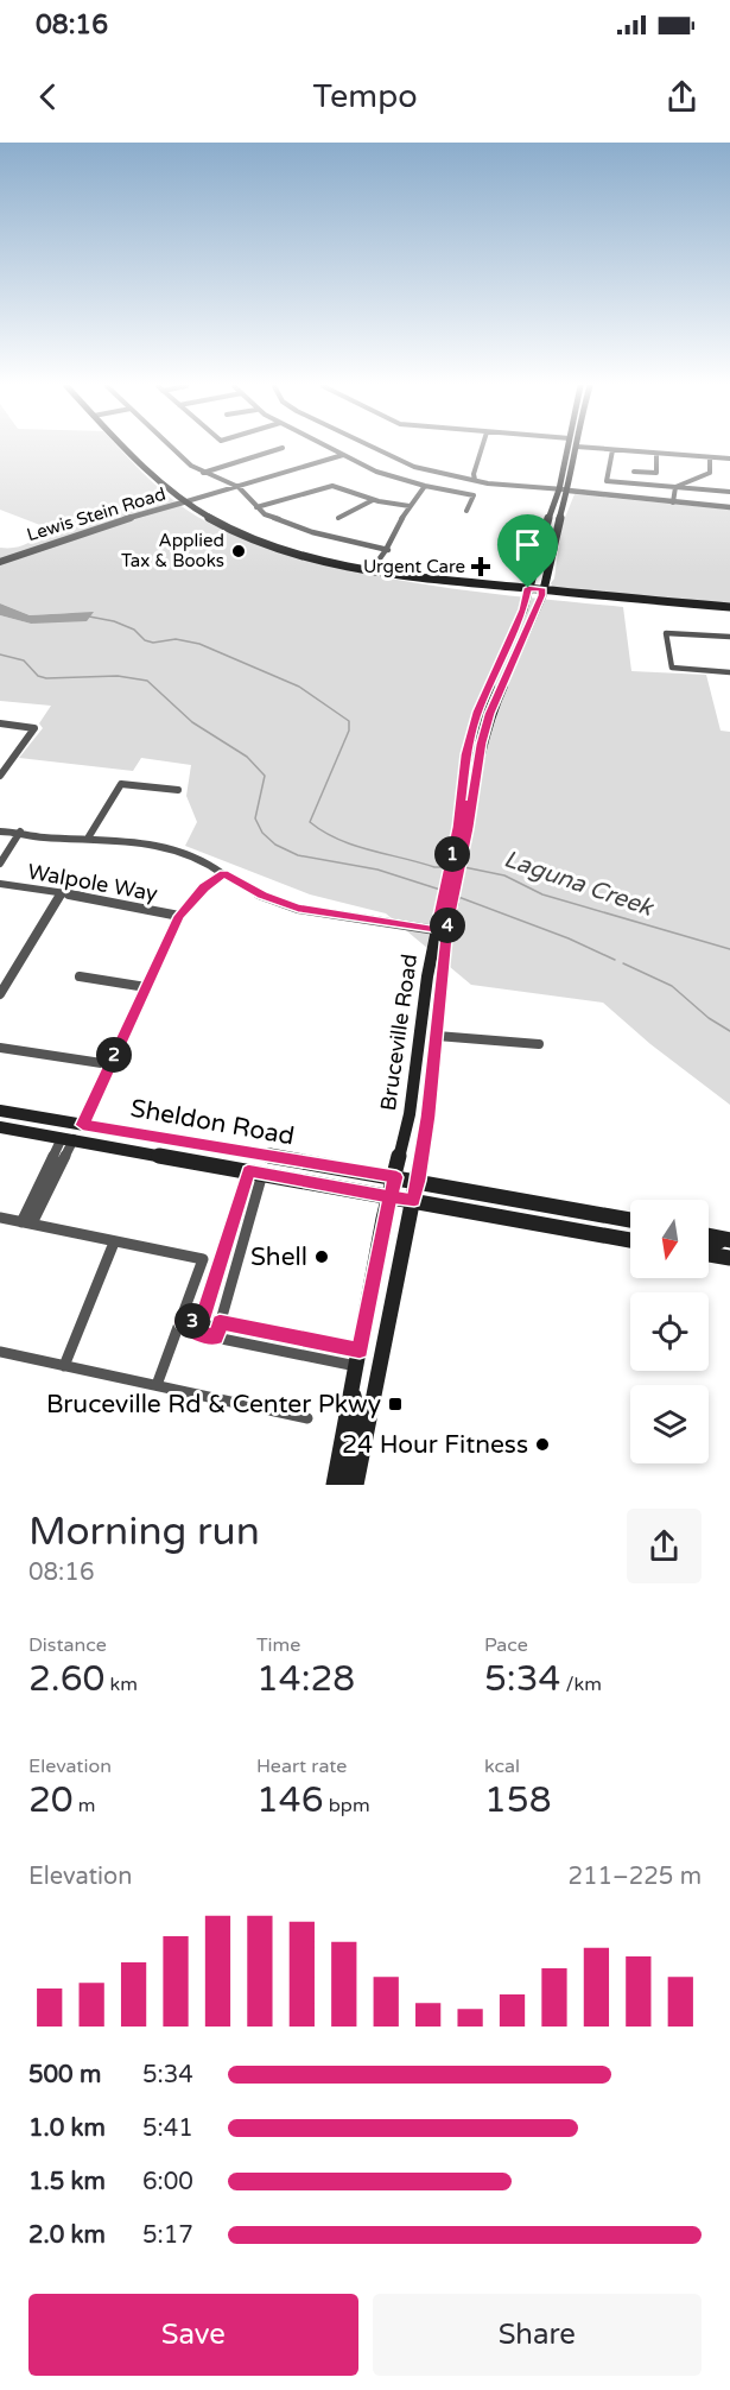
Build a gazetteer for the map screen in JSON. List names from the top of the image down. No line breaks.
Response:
{"streets":{"main road":["Bruceville Road","Sheldon Road"],"street":["Lewis Stein Road","Walpole Way"]},"crossings":[["Walpole Way","Bruceville Road"],["Bruceville Road","Sheldon Road"]],"water":["Laguna Creek"],"places":{"other":["Applied Tax & Books","Shell","24 Hour Fitness"],"health":["Urgent Care"],"transit":["Bruceville Rd & Center Pkwy"]},"north":"bottom","page":{"status":"08:16","header":"Tempo","pins":["1","4","2","3"],"heading":["Morning run","08:16"],"stats":[["Distance","2.60 km"],["Time","14:28"],["Pace","5:34 /km"],["Elevation","20 m"],["Heart rate","146 bpm"],["kcal","158"]],"chart":["Elevation","211–225 m"],"list":[{"name":"500 m","note":"5:34"},{"name":"1.0 km","note":"5:41"},{"name":"1.5 km","note":"6:00"},{"name":"2.0 km","note":"5:17"}],"buttons":["Save","Share"]}}
